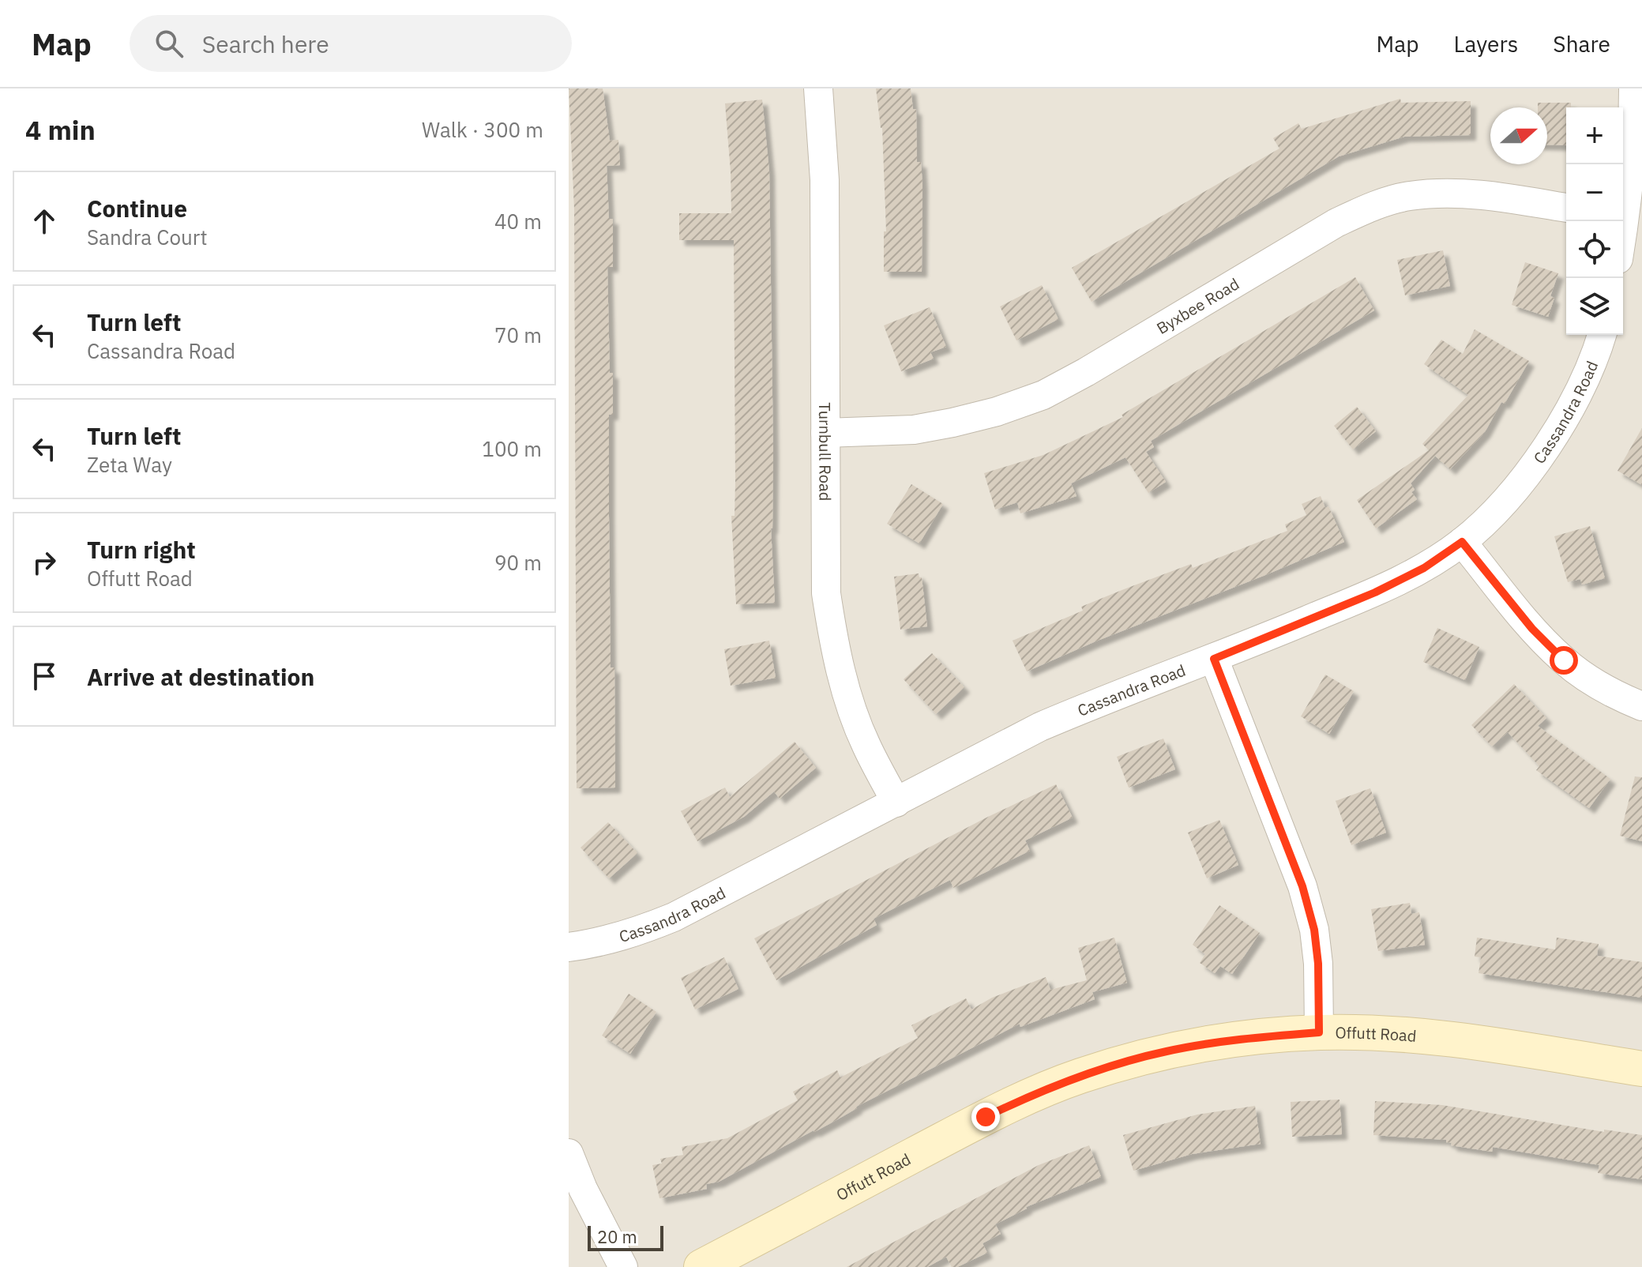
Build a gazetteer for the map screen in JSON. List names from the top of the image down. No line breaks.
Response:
{"streets":{"street":["Byxbee Road","Cassandra Road","Turnbull Road","Offutt Road"]},"crossings":[["Byxbee Road","Turnbull Road"],["Cassandra Road","Turnbull Road"]],"scale_bar":"20 m","north":"right","page":{"header":"Map","search":"Search here","nav":["Map","Layers","Share"],"heading":["4 min","Walk · 300 m"],"map_buttons":["+","−"],"list":[["Continue","Sandra Court","40 m"],["Turn left","Cassandra Road","70 m"],["Turn left","Zeta Way","100 m"],["Turn right","Offutt Road","90 m"],"Arrive at destination"],"scale":"20 m"}}
